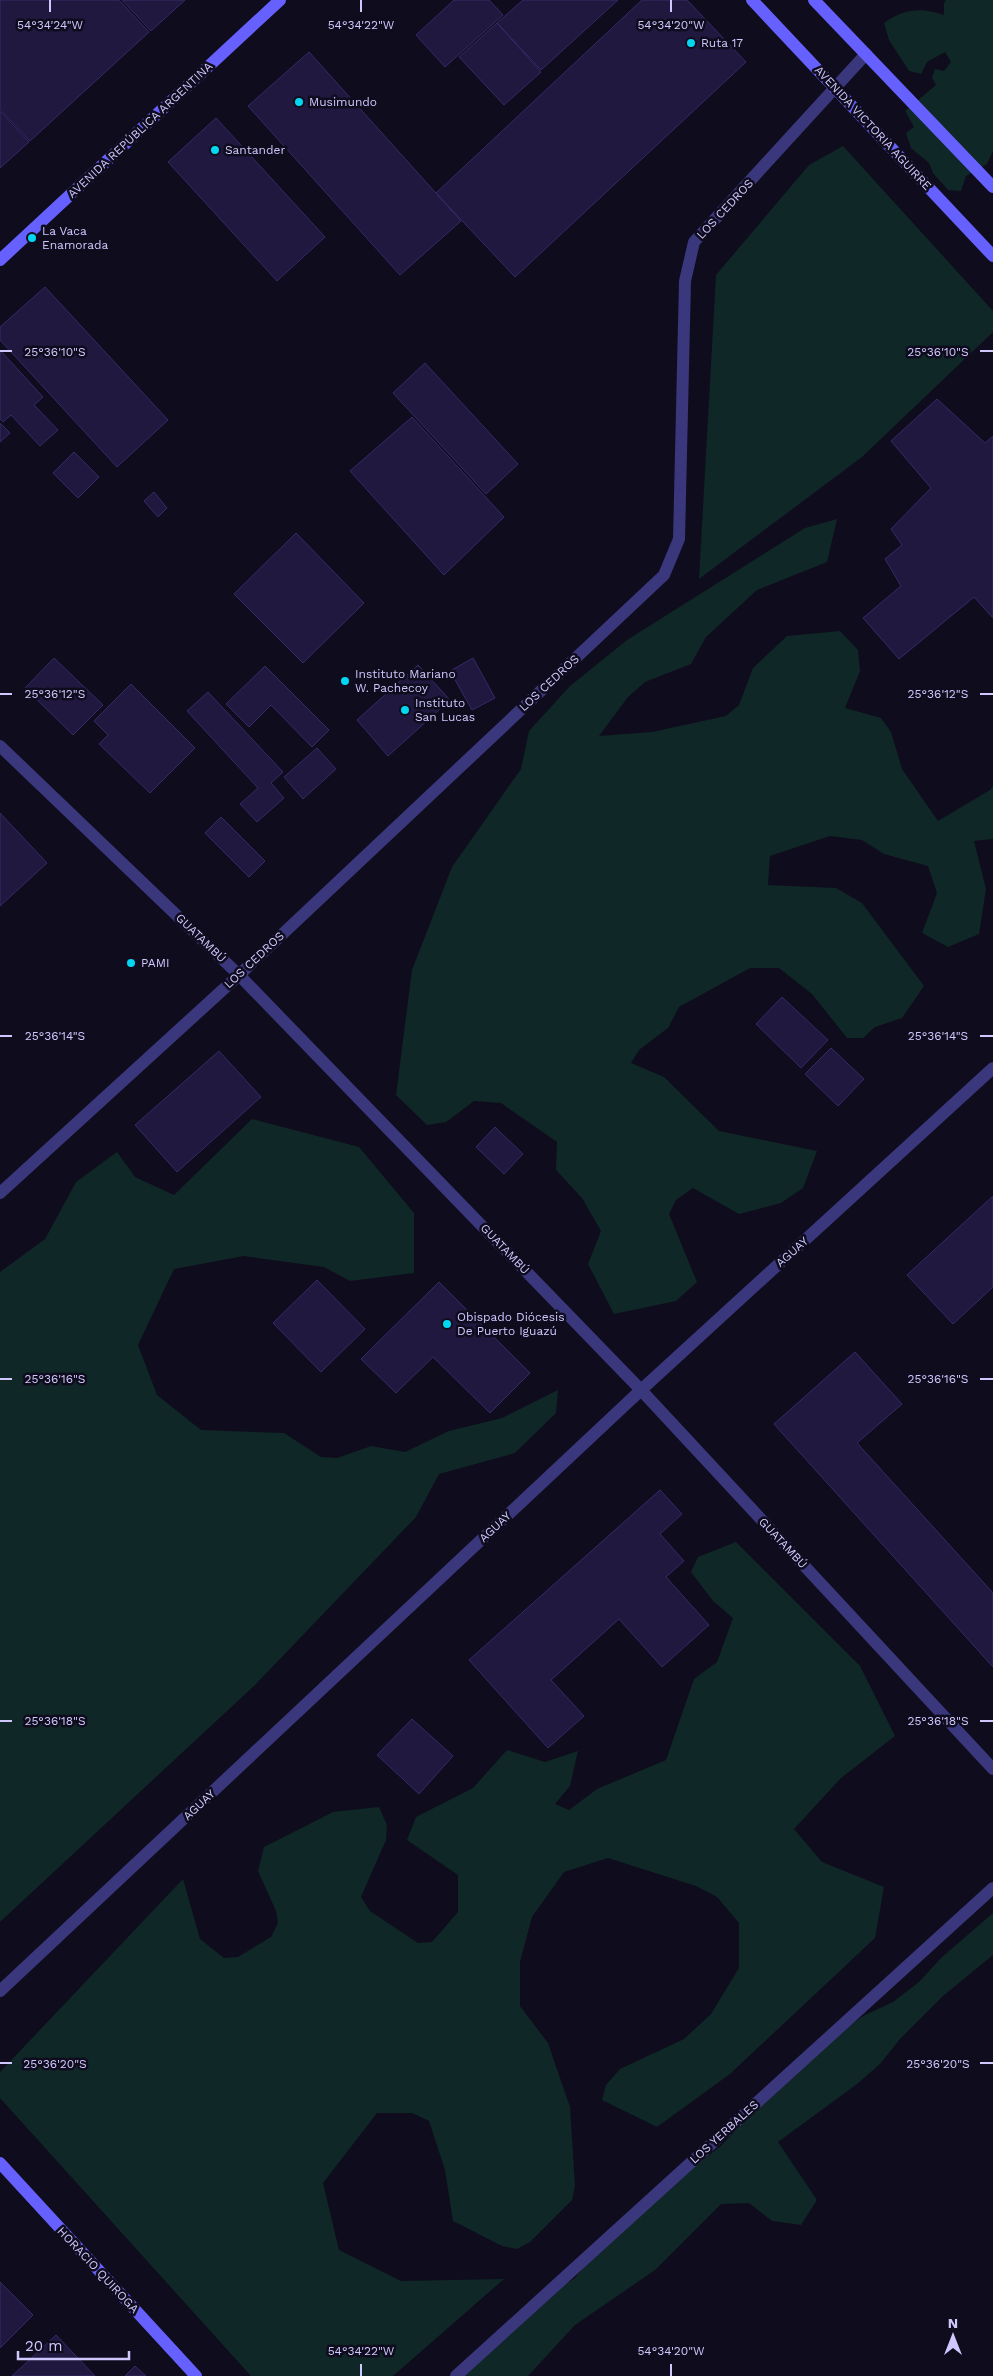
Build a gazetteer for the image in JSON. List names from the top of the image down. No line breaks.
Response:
{"streets":{"main road":["AVENIDA VICTORIA AGUIRRE","AVENIDA REPÚBLICA ARGENTINA","HORACIO QUIROGA"],"street":["LOS CEDROS","GUATAMBÚ","AGUAY","LOS YERBALES"]},"crossings":[["AVENIDA VICTORIA AGUIRRE","LOS CEDROS"],["LOS CEDROS","GUATAMBÚ"],["GUATAMBÚ","AGUAY"]],"places":["Ruta 17","Musimundo","Santander","La Vaca Enamorada","Instituto Mariano W. Pachecoy","Instituto San Lucas","PAMI","Obispado Diócesis De Puerto Iguazú"],"scale_bar":"20 m","north":"top","coordinates":["54°34'24\"W","54°34'22\"W","54°34'20\"W","25°36'10\"S","25°36'12\"S","25°36'14\"S","25°36'16\"S","25°36'18\"S","25°36'20\"S"]}
